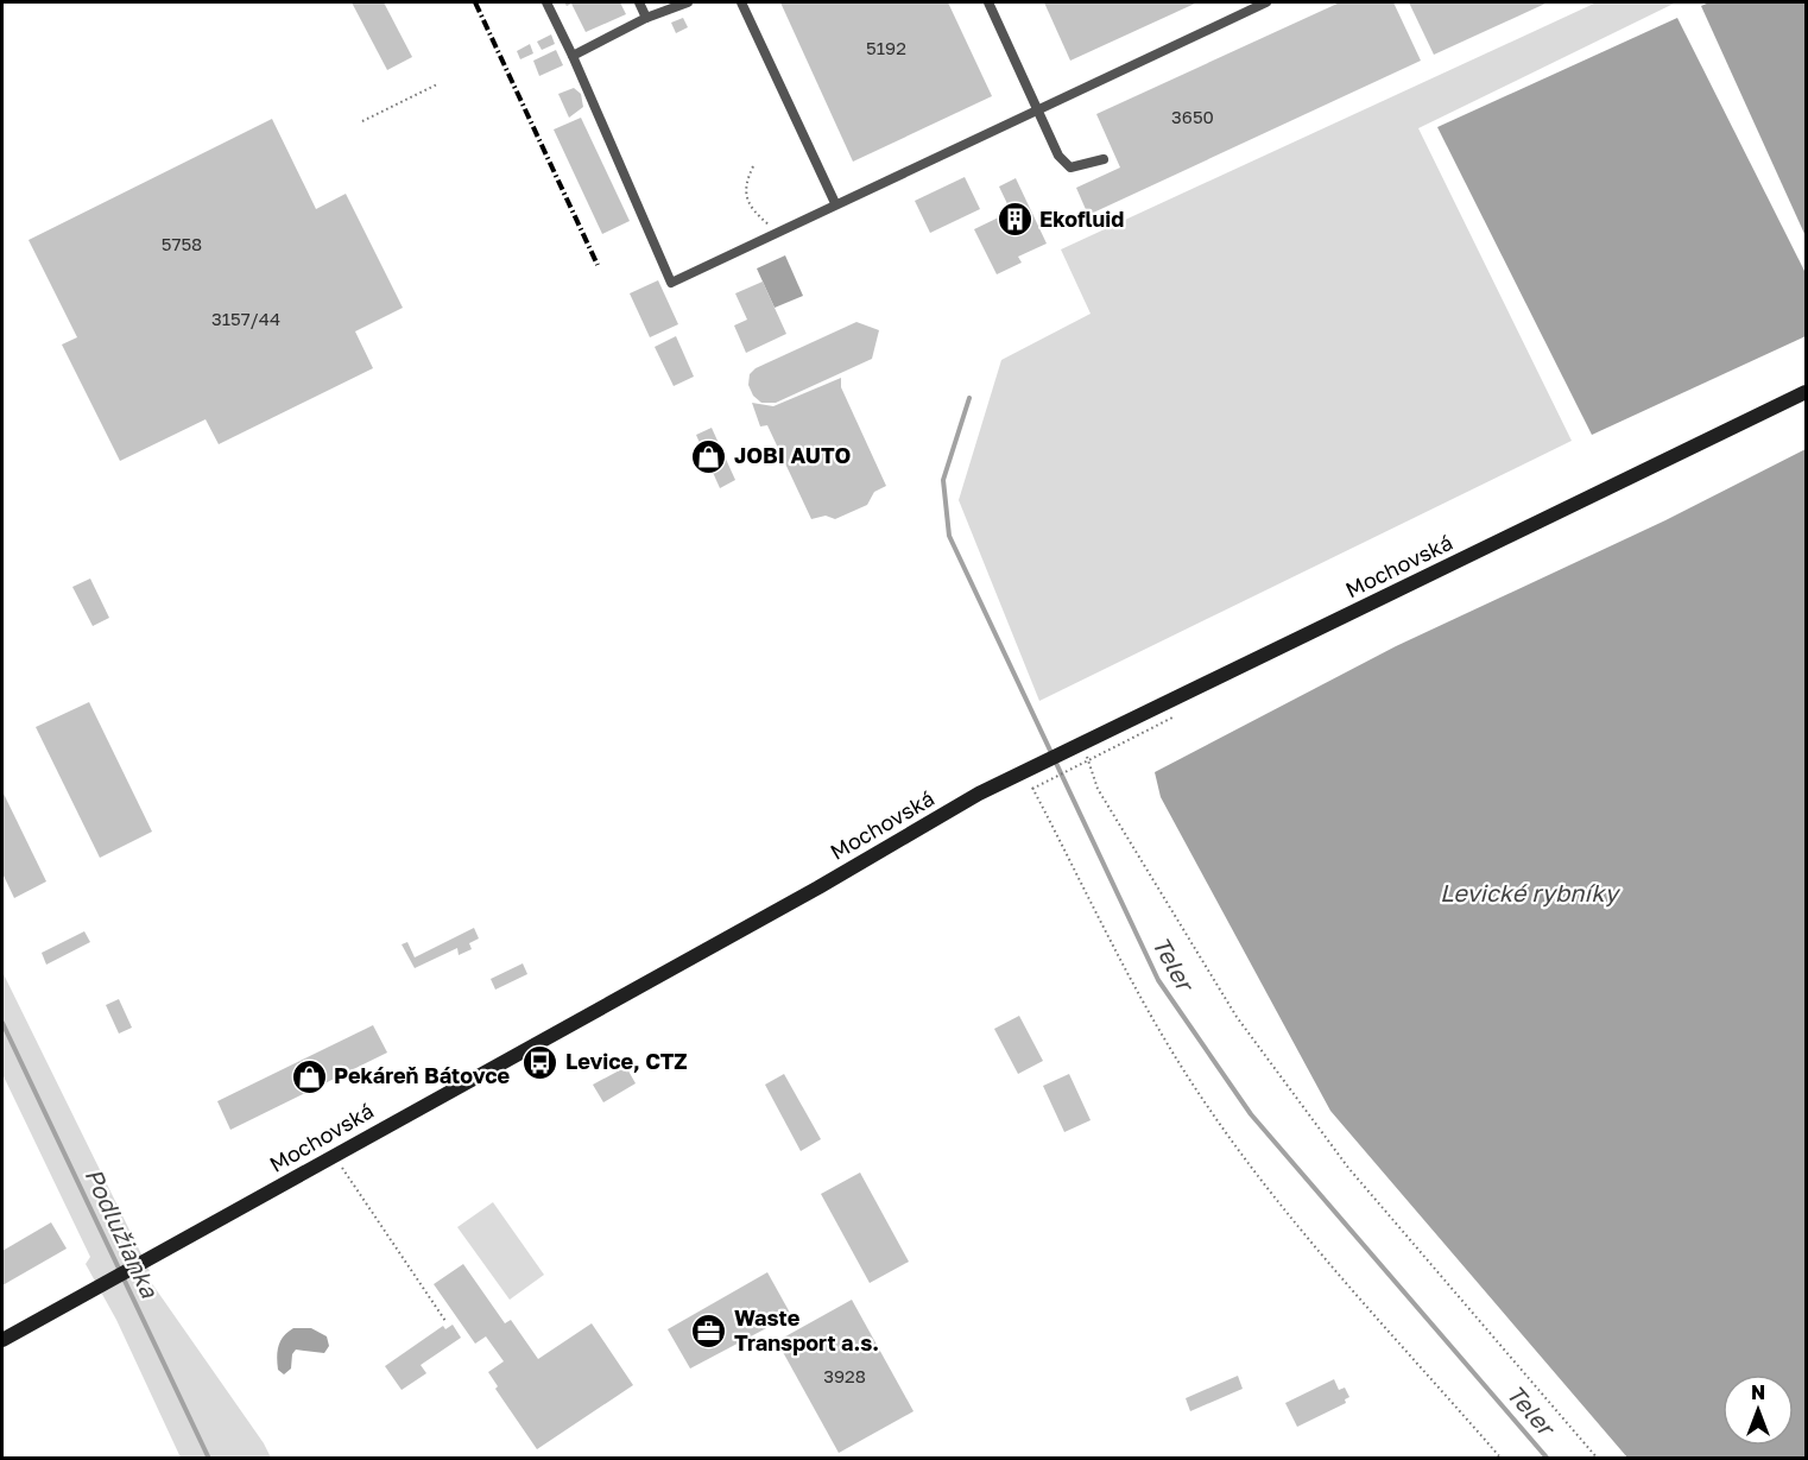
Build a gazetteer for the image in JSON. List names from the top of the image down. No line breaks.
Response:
{"streets":{"street":["Mochovská"]},"water":["Levické rybníky","Teler","Podlužianka"],"places":{"building":["Ekofluid"],"shop":["JOBI AUTO","Pekáreň Bátovce"],"bus stop":["Levice, CTZ"],"office":["Waste Transport a.s."]},"house_numbers":["5192","3650","5758","3157/44","3928"],"north":"top"}
